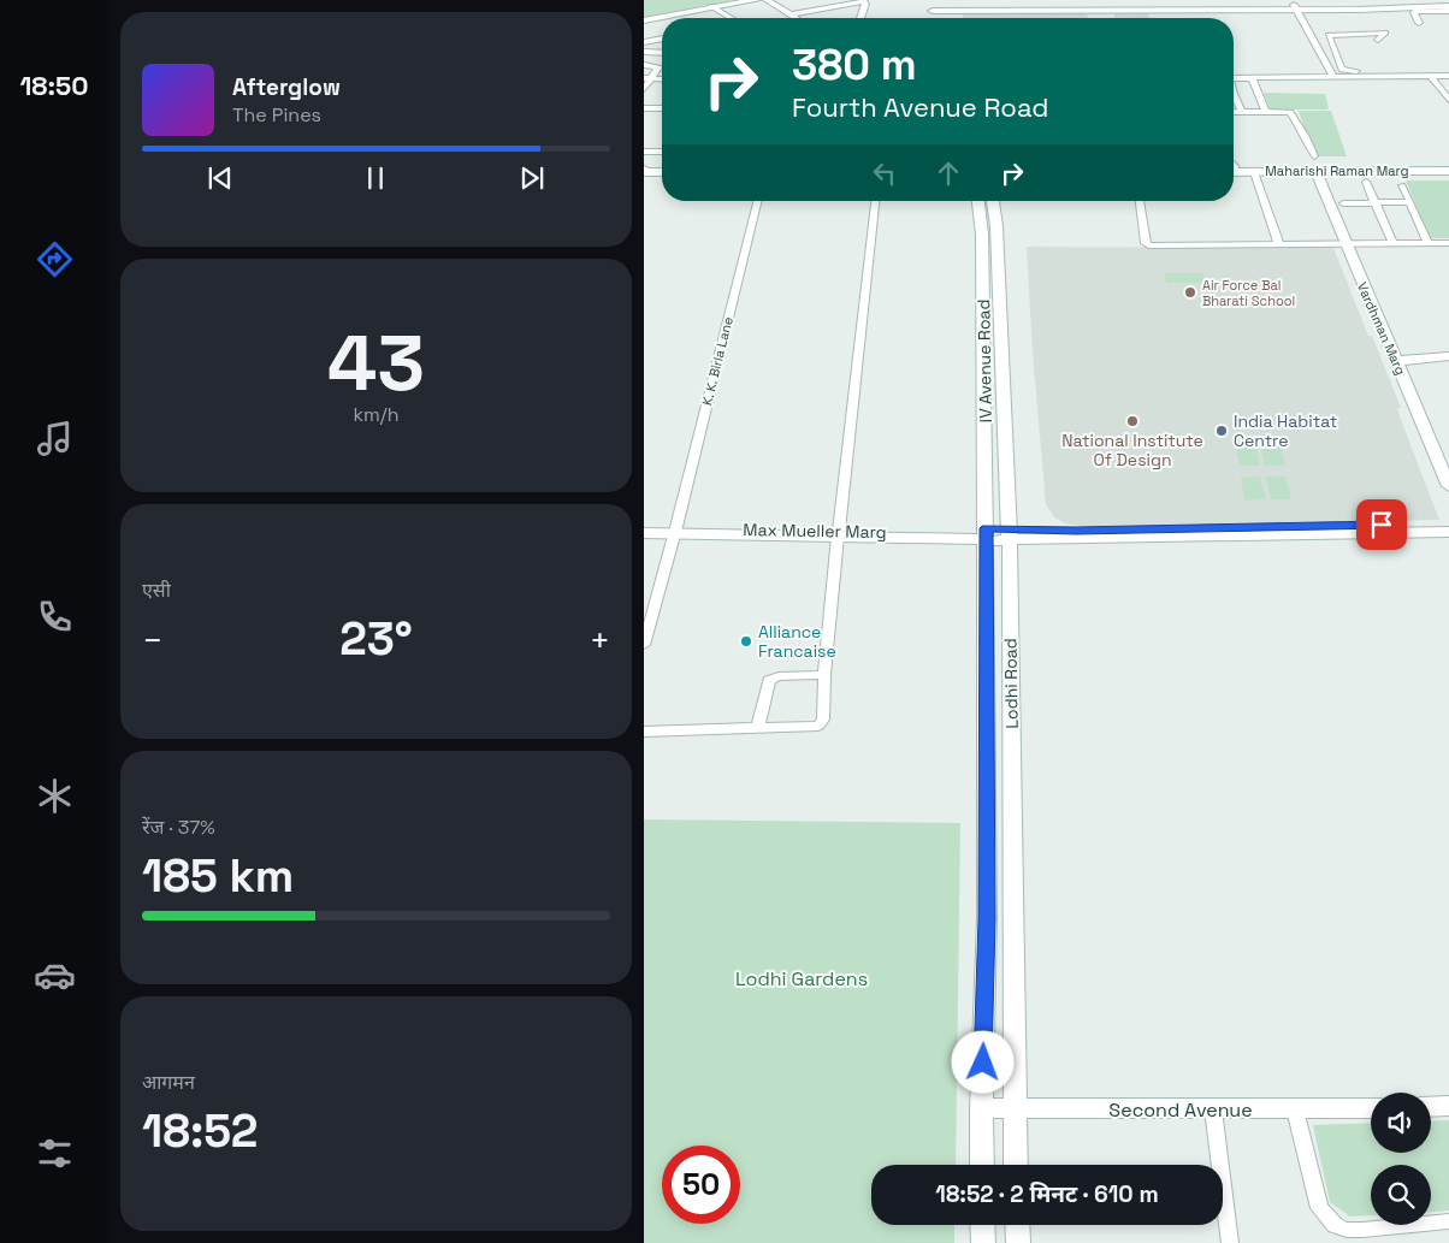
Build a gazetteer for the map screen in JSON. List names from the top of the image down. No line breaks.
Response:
{"streets":{"main road":["Maharishi Raman Marg","Vardhman Marg","IV Avenue Road","Max Mueller Marg","Lodhi Road","Second Avenue"],"street":["K. K. Birla Lane"]},"crossings":[["Maharishi Raman Marg","Vardhman Marg"],["K. K. Birla Lane","Max Mueller Marg"],["IV Avenue Road","Max Mueller Marg"],["IV Avenue Road","Lodhi Road"],["Max Mueller Marg","Lodhi Road"],["Lodhi Road","Second Avenue"]],"parks":["Lodhi Gardens"],"places":["Air Force Bal Bharati School","National Institute Of Design","India Habitat Centre","Alliance Francaise"],"page":{"tabs":"18:50","turn":["380 m","Fourth Avenue Road"],"song":["Afterglow","The Pines"],"tile":[["43","km/h"],"एसी",["रेंज · 37%","185 km"],["आगमन","18:52"]],"heat":["−","23°","+"],"limit":"50","trip":"18:52 · 2 मिनट · 610 m"}}
